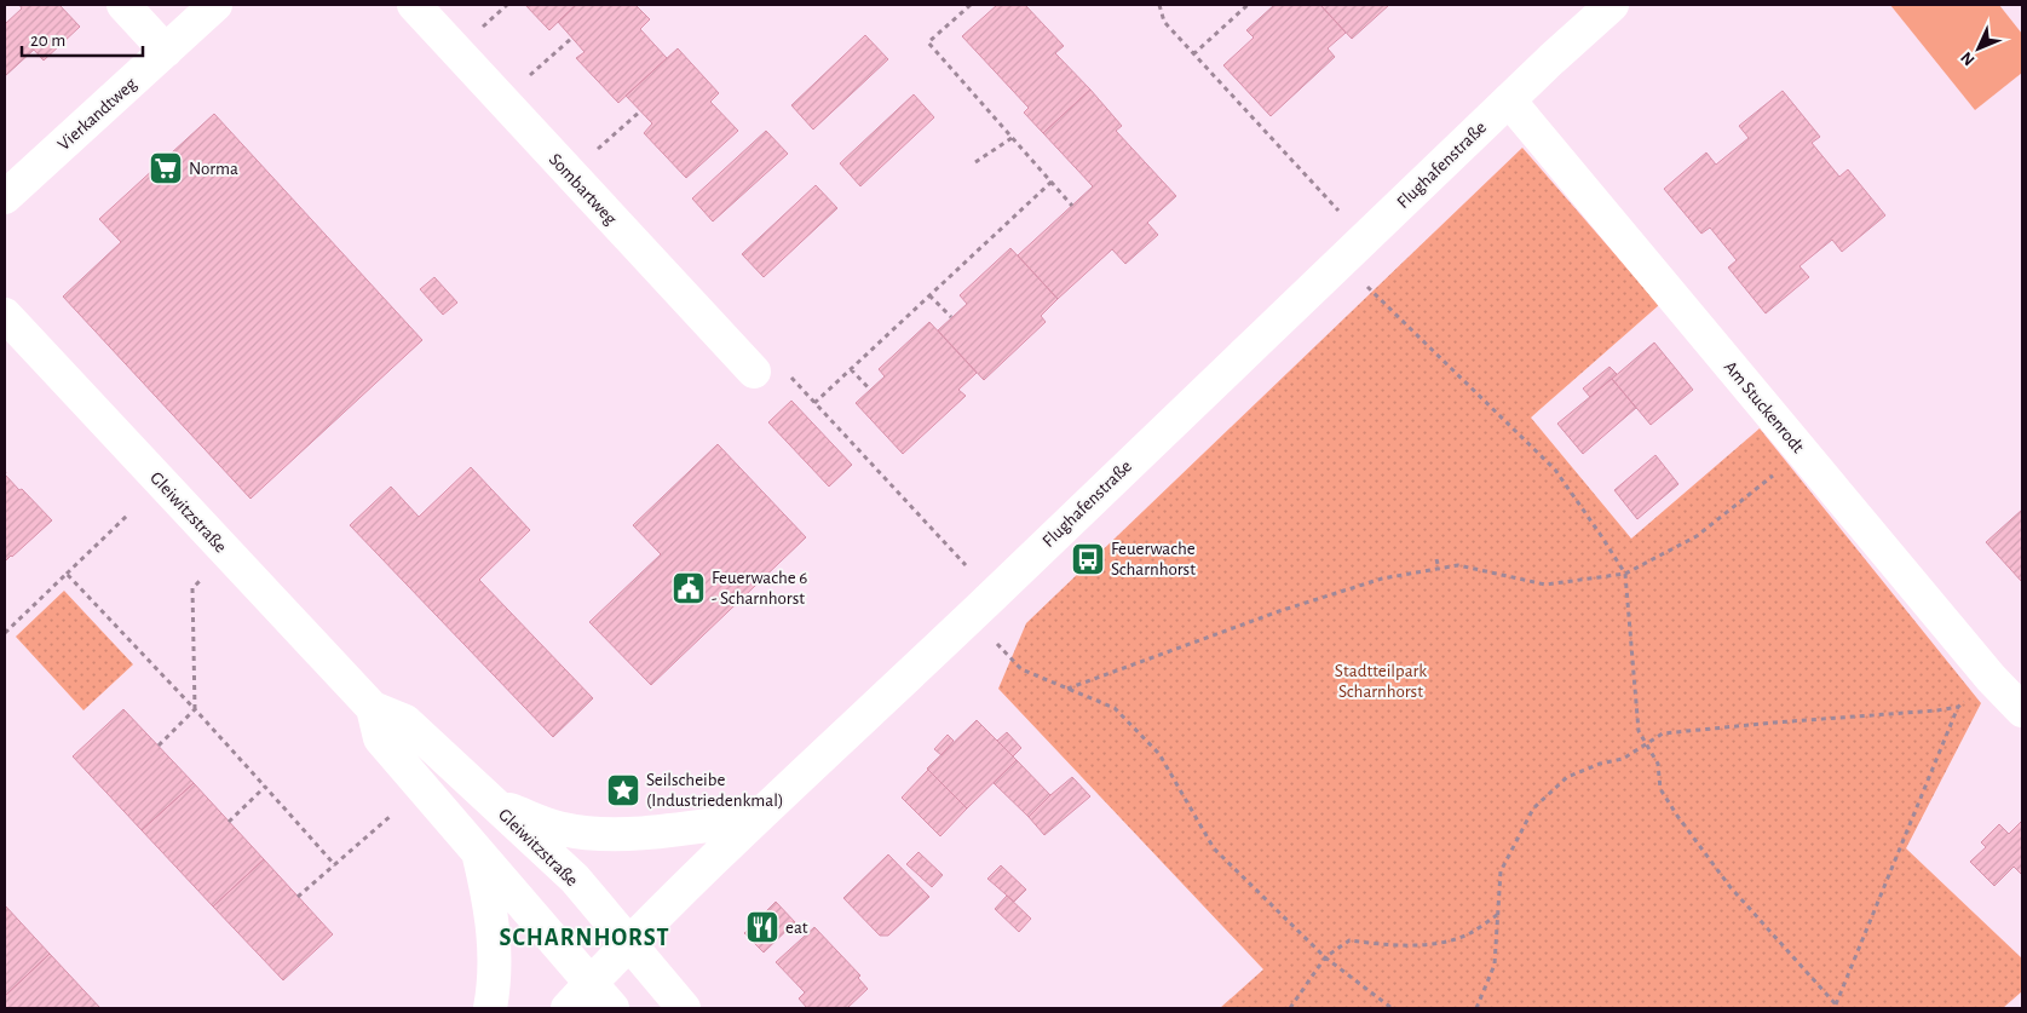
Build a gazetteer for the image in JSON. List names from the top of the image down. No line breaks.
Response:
{"streets":{"street":["Vierkandtweg","Flughafenstraße","Sombartweg","Am Stuckenrodt","Gleiwitzstraße"]},"crossings":[["Flughafenstraße","Am Stuckenrodt"],["Flughafenstraße","Gleiwitzstraße"]],"districts":["SCHARNHORST"],"parks":["Stadtteilpark Scharnhorst"],"places":{"supermarket":["Norma"],"bus stop":["Feuerwache Scharnhorst"],"public building":["Feuerwache 6 - Scharnhorst"],"place":["Seilscheibe (Industriedenkmal)"],"restaurant":["eat"]},"scale_bar":"20 m","north":"bottom left"}
